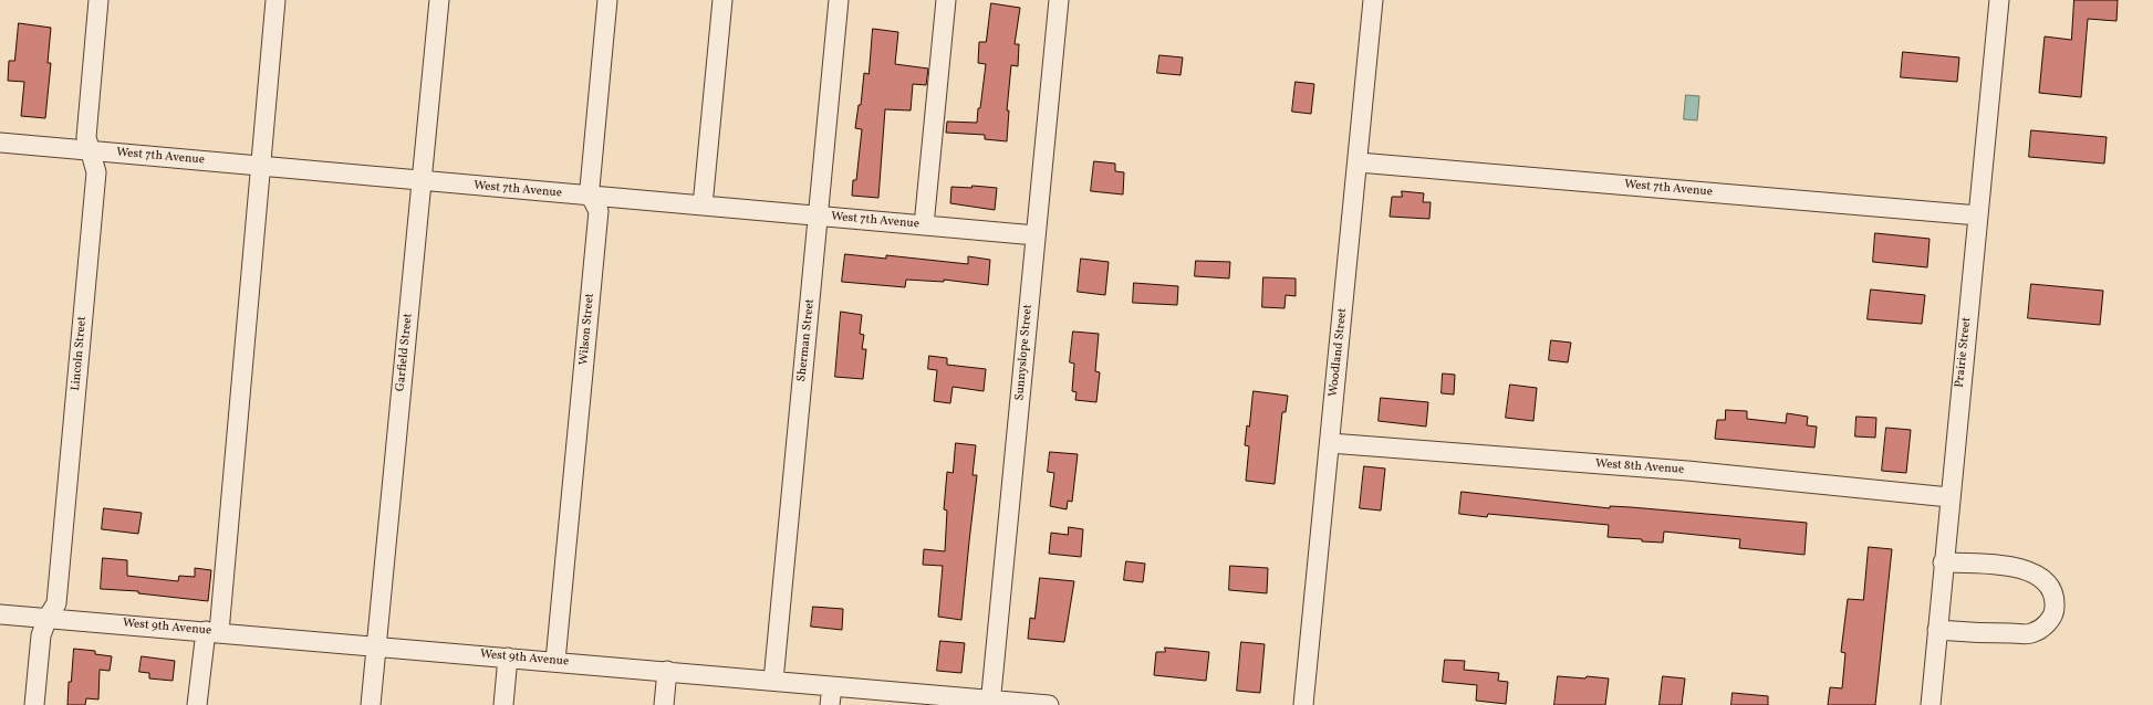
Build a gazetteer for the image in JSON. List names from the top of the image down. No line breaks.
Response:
{"streets":{"street":["West 7th Avenue","Wilson Street","Sherman Street","Garfield Street","Sunnyslope Street","Woodland Street","Prairie Street","Lincoln Street","West 8th Avenue","West 9th Avenue"]},"crossings":[["West 7th Avenue","Wilson Street"],["West 7th Avenue","Sherman Street"],["West 7th Avenue","Garfield Street"],["West 7th Avenue","Sunnyslope Street"],["West 7th Avenue","Woodland Street"],["West 7th Avenue","Prairie Street"],["West 7th Avenue","Lincoln Street"],["Wilson Street","West 9th Avenue"],["Sherman Street","West 9th Avenue"],["Garfield Street","West 9th Avenue"],["Sunnyslope Street","West 9th Avenue"],["Woodland Street","West 8th Avenue"],["Prairie Street","West 8th Avenue"],["Lincoln Street","West 9th Avenue"]]}
